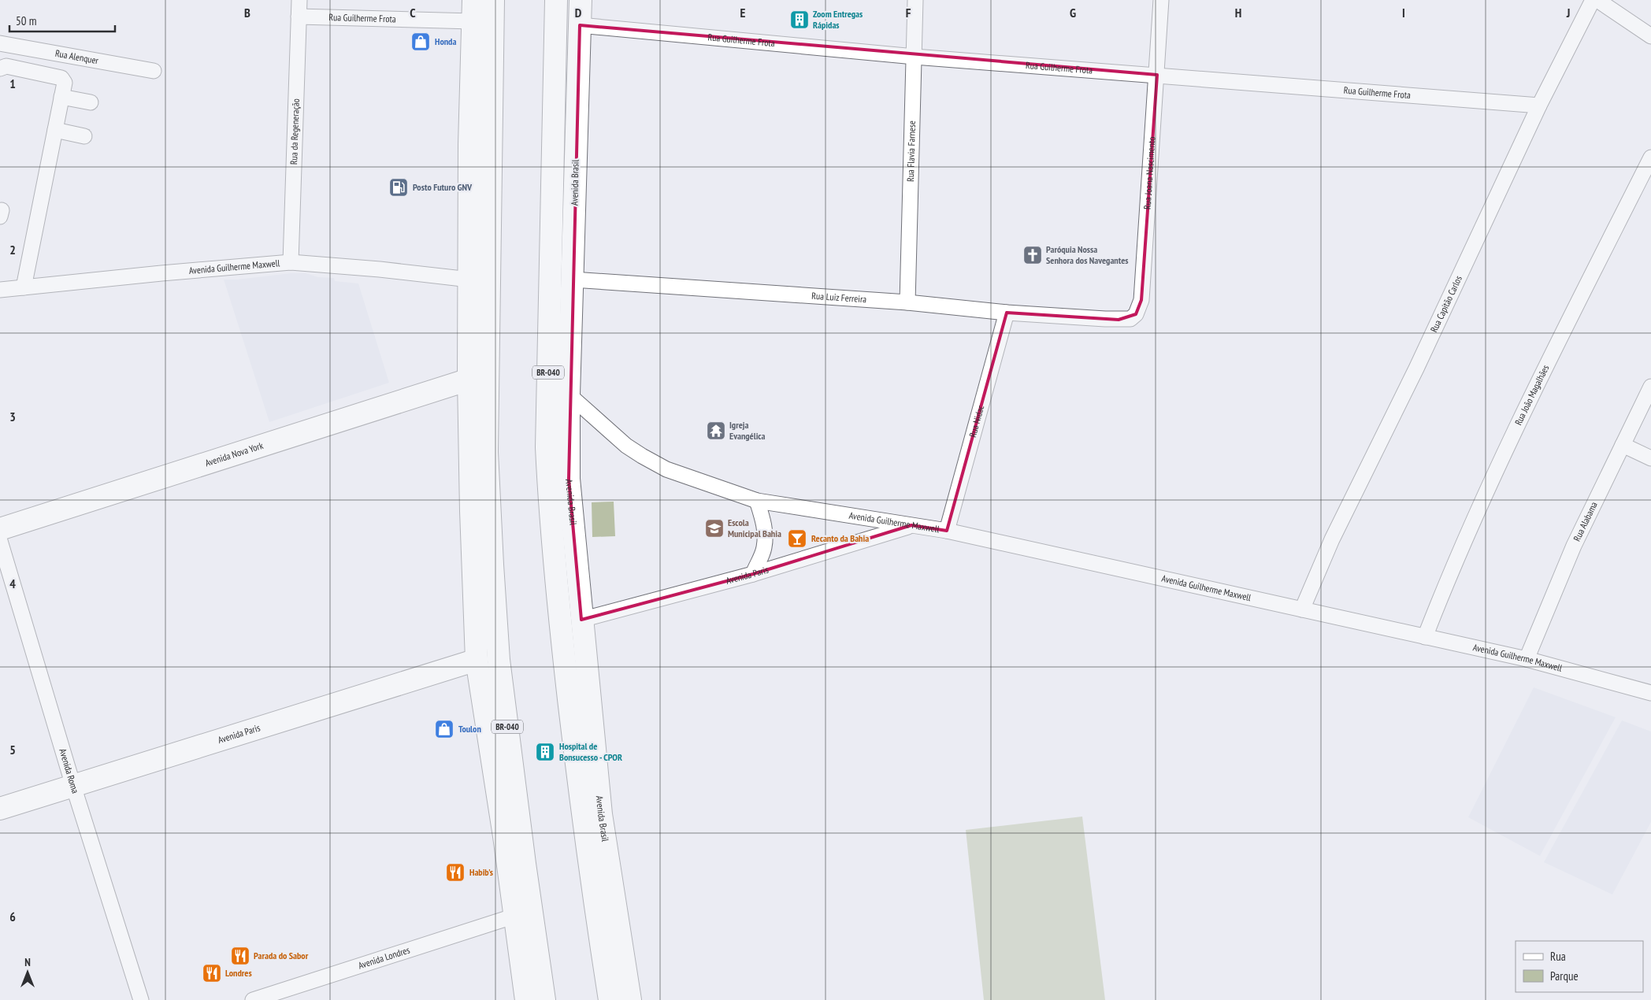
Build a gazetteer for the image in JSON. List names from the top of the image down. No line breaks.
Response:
{"streets":{"main road":["Avenida Brasil","BR-040","Avenida Nova York","Avenida Paris"],"street":["Rua Guilherme Frota","Rua Alenquer","Rua da Regeneração","Rua Flavia Farnese","Rua Joana Nascimento","Avenida Guilherme Maxwell","Rua Luiz Ferreira","Rua Capitão Carlos","Rua João Magalhães","Rua Nidac","Rua Alabama","Avenida Roma","Avenida Londres"]},"crossings":[["Rua Guilherme Frota","Rua da Regeneração"],["Rua Guilherme Frota","Rua Flavia Farnese"],["Rua Guilherme Frota","Rua Joana Nascimento"],["Rua Guilherme Frota","Avenida Brasil"],["Rua Guilherme Frota","Rua Capitão Carlos"],["Rua da Regeneração","Avenida Guilherme Maxwell"],["Rua Flavia Farnese","Rua Luiz Ferreira"],["Rua Joana Nascimento","Rua Luiz Ferreira"],["Avenida Brasil","Avenida Guilherme Maxwell"],["Avenida Brasil","Rua Luiz Ferreira"],["Avenida Brasil","Avenida Paris"],["Avenida Guilherme Maxwell","Rua Capitão Carlos"],["Avenida Guilherme Maxwell","Rua João Magalhães"],["Avenida Guilherme Maxwell","Rua Nidac"],["Avenida Guilherme Maxwell","Rua Alabama"],["Avenida Guilherme Maxwell","Avenida Paris"],["Rua Luiz Ferreira","Rua Nidac"],["Avenida Paris","Avenida Roma"]],"places":{"building":["Zoom Entregas Rápidas","Hospital de Bonsucesso - CPOR"],"shop":["Honda","Toulon"],"fuel station":["Posto Futuro GNV"],"church":["Paróquia Nossa Senhora dos Navegantes"],"temple":["Igreja Evangélica"],"school or university":["Escola Municipal Bahia"],"bar":["Recanto da Bahia"],"restaurant":["Habib's","Parada do Sabor","Londres"]},"legend":["Rua","Parque"],"scale_bar":"50 m","north":"top","grid":{"columns":["B","C","D","E","F","G","H","I","J"],"rows":["1","2","3","4","5","6"]}}
